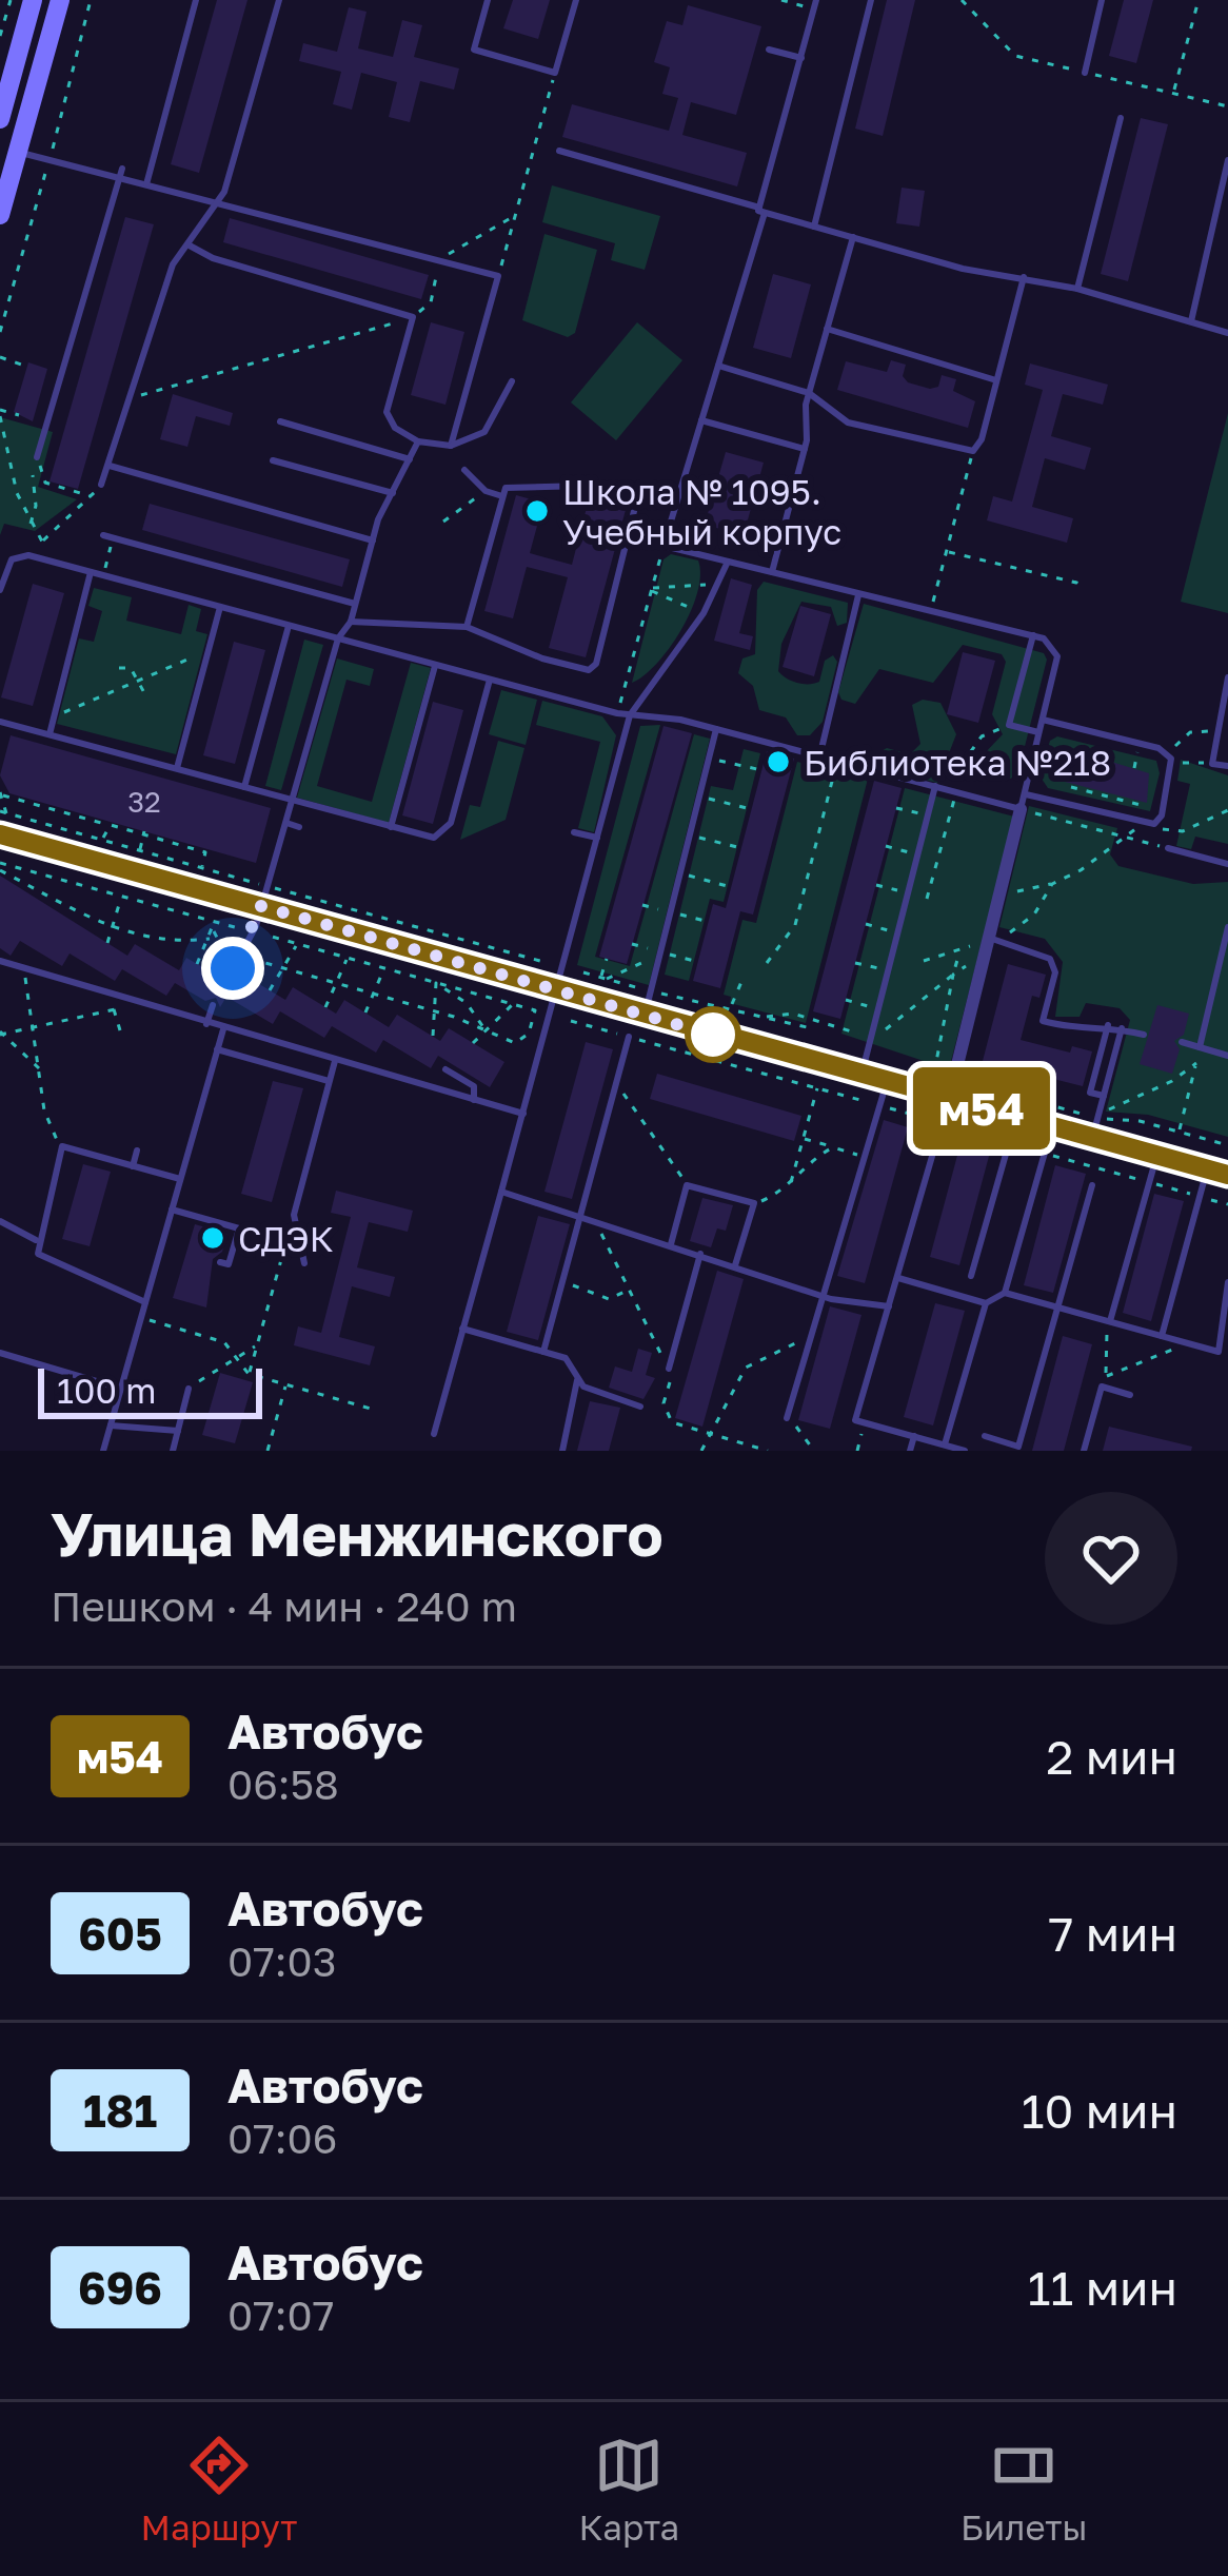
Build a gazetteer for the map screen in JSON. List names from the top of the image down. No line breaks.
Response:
{"places":["Школа № 1095. Учебный корпус","Библиотека №218","СДЭК"],"lines":["bus line м54"],"house_numbers":["32"],"scale_bar":"100 m","page":{"on_map":"м54","scale":"100 m","heading":["Улица Менжинского","Пешком · 4 мин · 240 m"],"list":[{"mark":"м54","name":"Автобус","note":"06:58","value":"2 мин"},{"mark":"605","name":"Автобус","note":"07:03","value":"7 мин"},{"mark":"181","name":"Автобус","note":"07:06","value":"10 мин"},{"mark":"696","name":"Автобус","note":"07:07","value":"11 мин"}],"tabs":["Маршрут","Карта","Билеты"]}}
